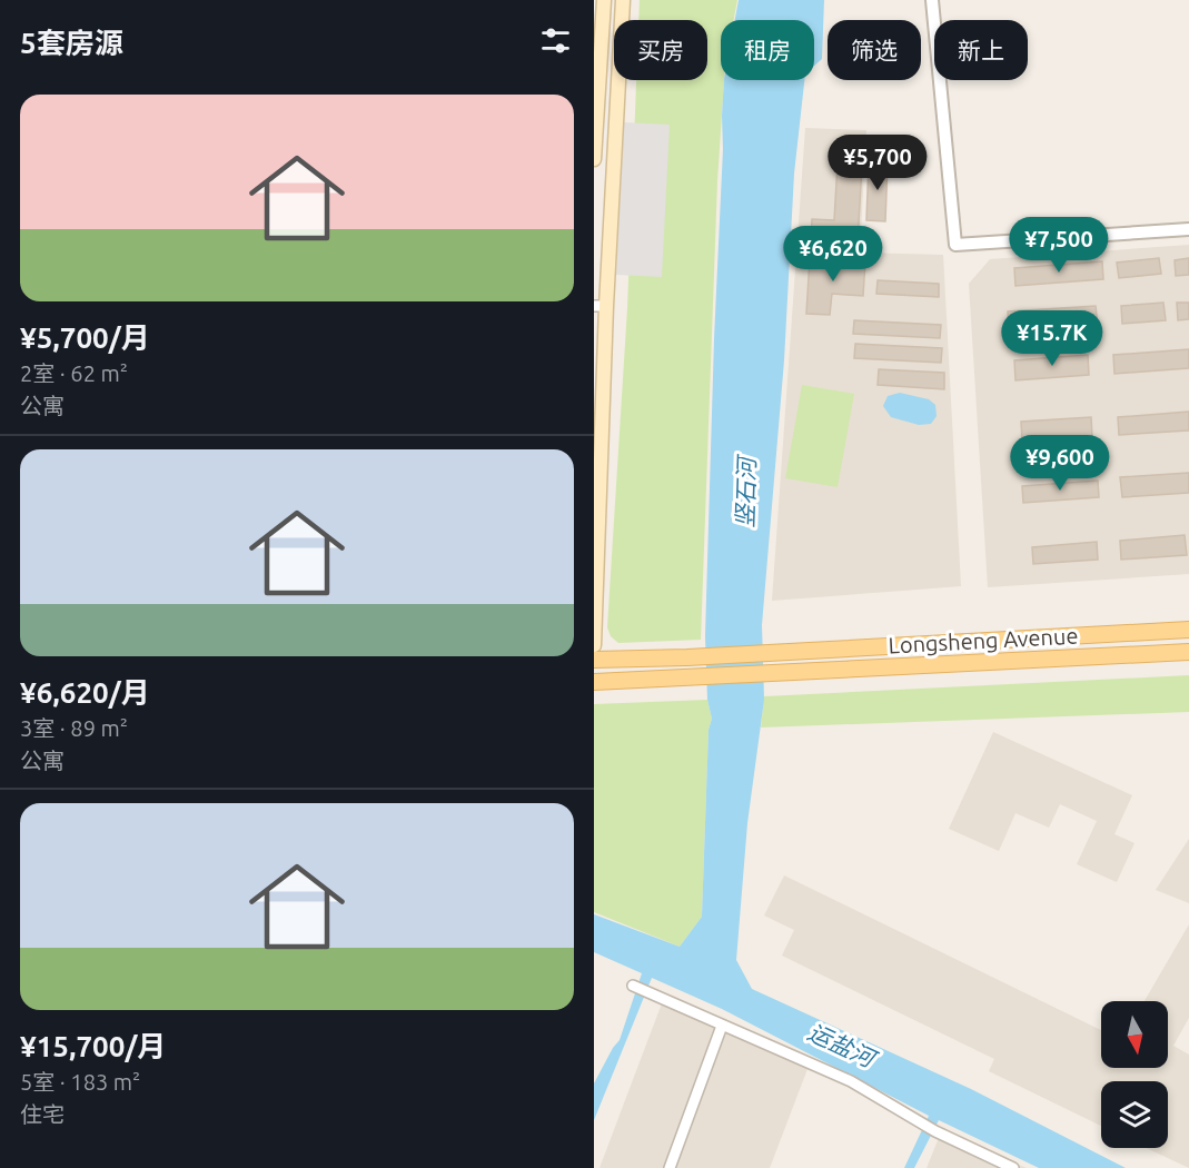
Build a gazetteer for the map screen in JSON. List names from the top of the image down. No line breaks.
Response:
{"streets":{"main road":["Longsheng Avenue"]},"water":["竖石河","运盐河"],"north":"bottom","page":{"heading":"5套房源","chip":["买房","租房","筛选","新上"],"list":[{"name":"¥5,700/月","note":"2室 · 62 m² · 公寓"},{"name":"¥6,620/月","note":"3室 · 89 m² · 公寓"},{"name":"¥15,700/月","note":"5室 · 183 m² · 住宅"}],"price":["¥5,700","¥7,500","¥6,620","¥15.7K","¥9,600"]}}
